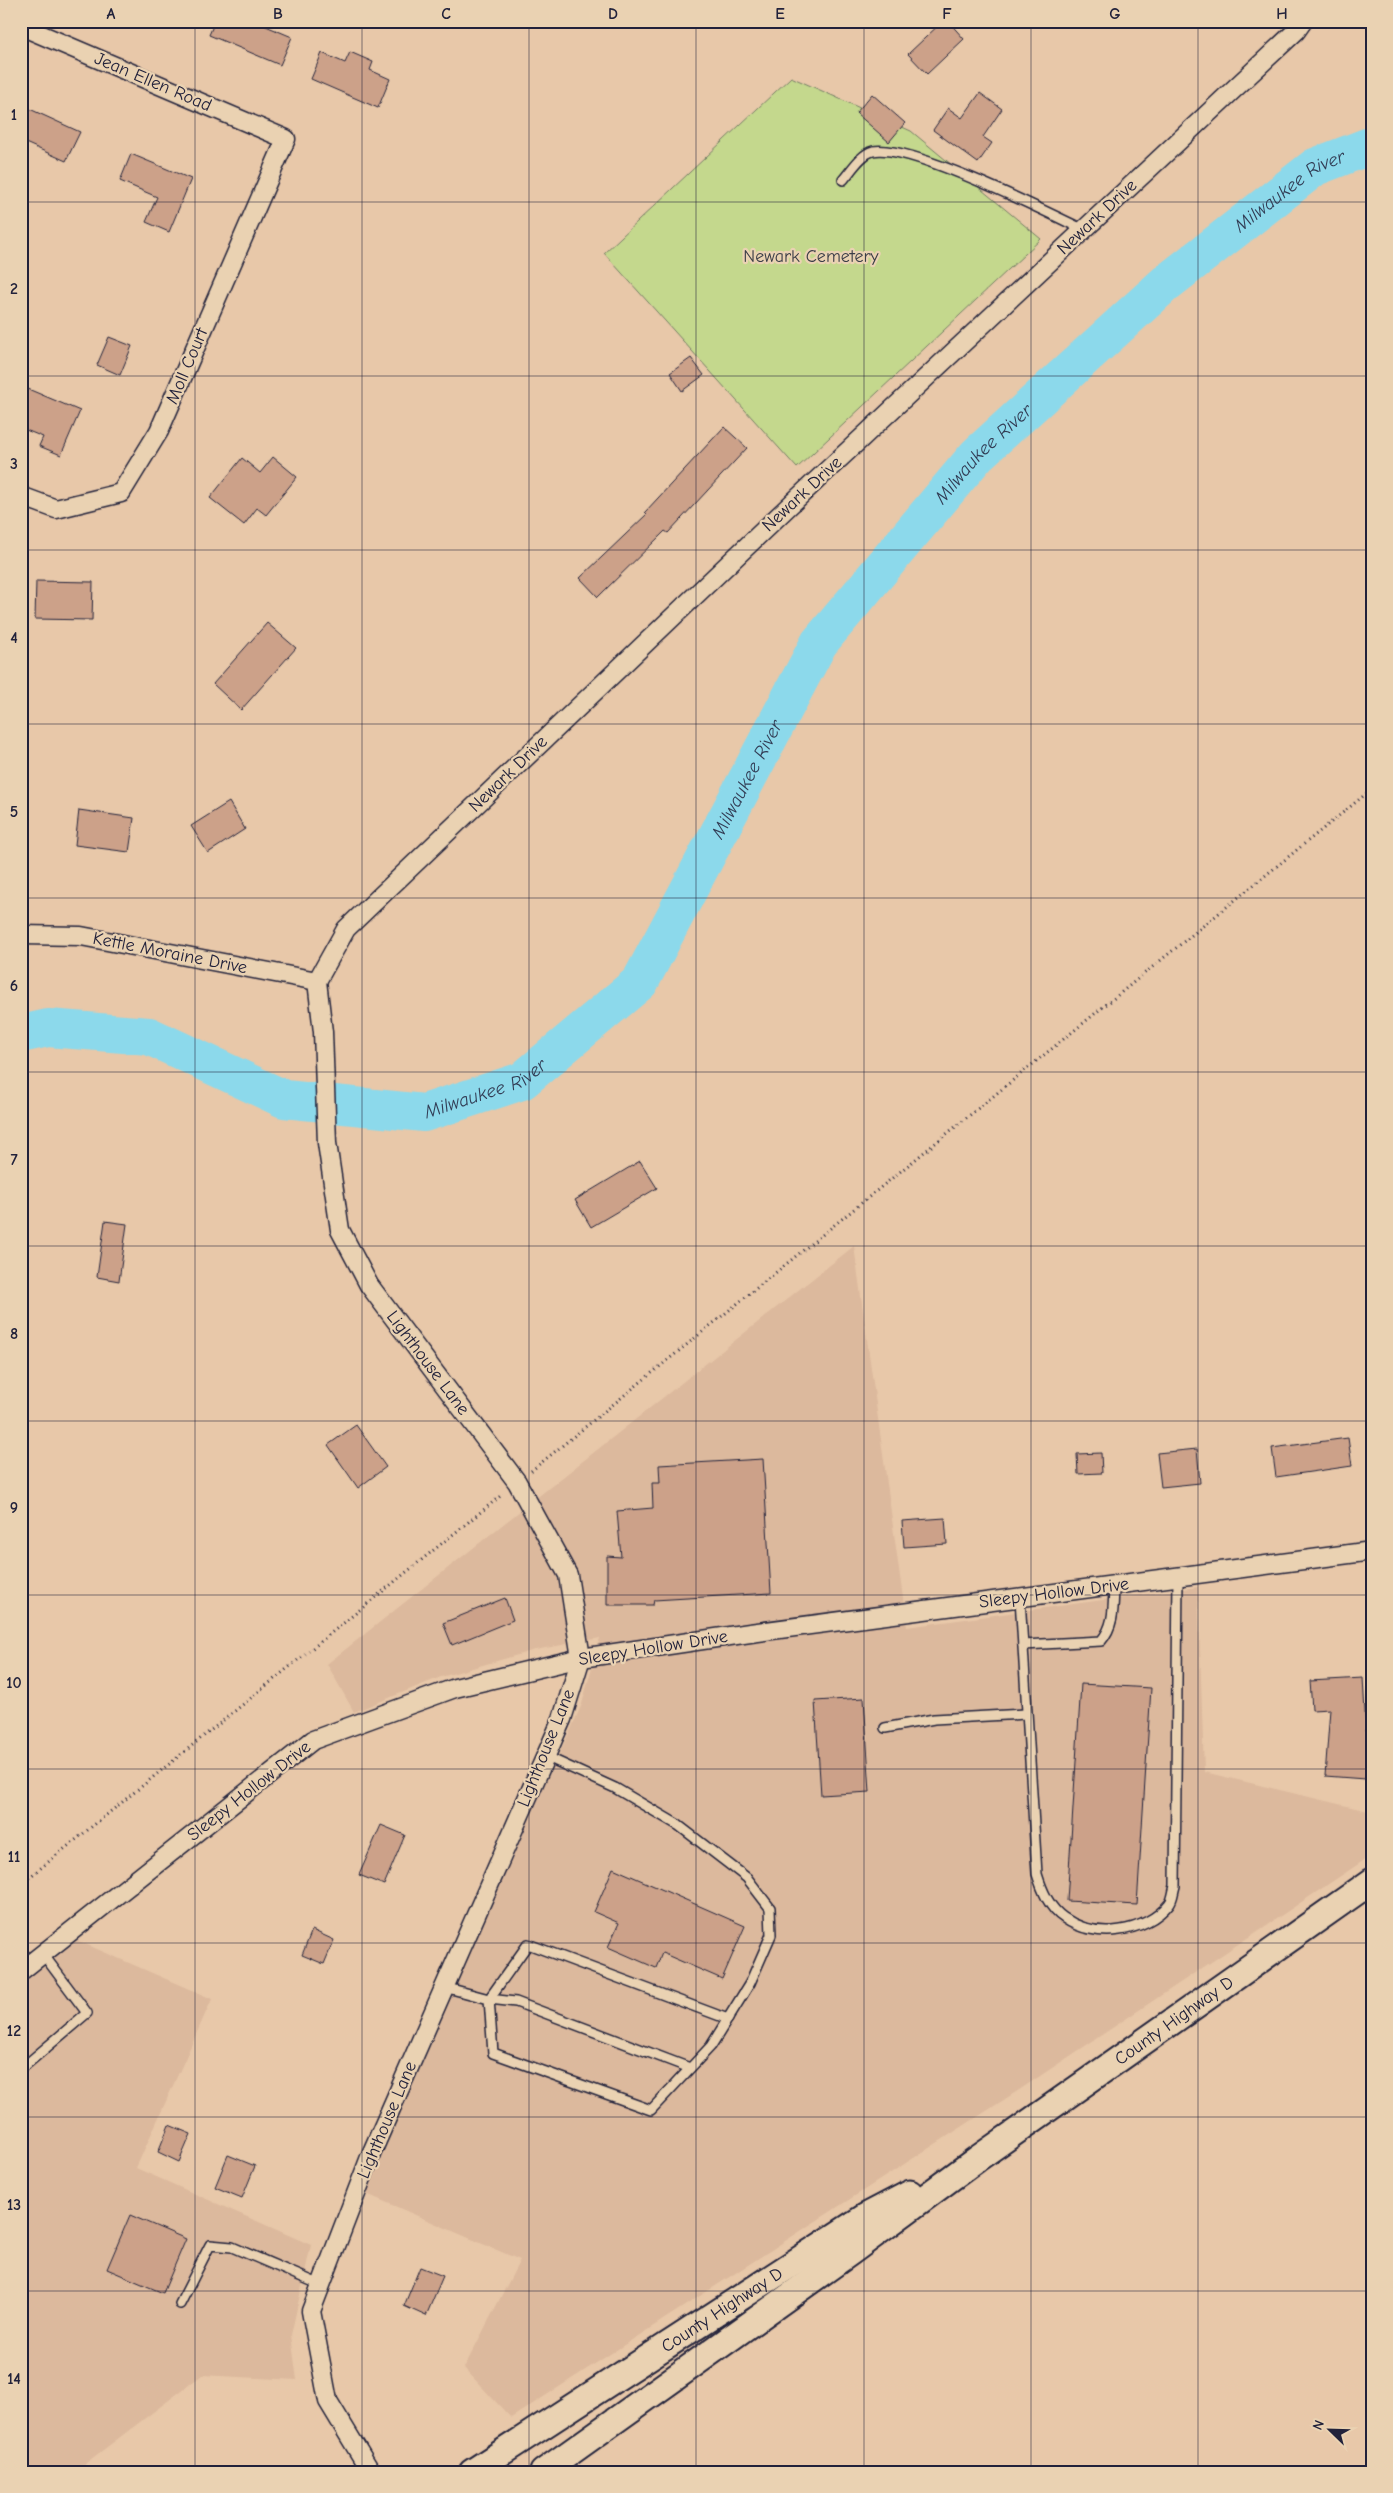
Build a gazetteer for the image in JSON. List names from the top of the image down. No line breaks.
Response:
{"streets":{"main road":["County Highway D"],"street":["Jean Ellen Road","Newark Drive","Moll Court","Kettle Moraine Drive","Lighthouse Lane","Sleepy Hollow Drive"]},"crossings":[["Jean Ellen Road","Moll Court"],["Newark Drive","Kettle Moraine Drive"],["Newark Drive","Lighthouse Lane"],["Kettle Moraine Drive","Lighthouse Lane"],["Lighthouse Lane","Sleepy Hollow Drive"]],"water":["Milwaukee River"],"parks":["Newark Cemetery"],"north":"top left","grid":{"columns":["A","B","C","D","E","F","G","H"],"rows":["1","2","3","4","5","6","7","8","9","10","11","12","13","14"]}}
